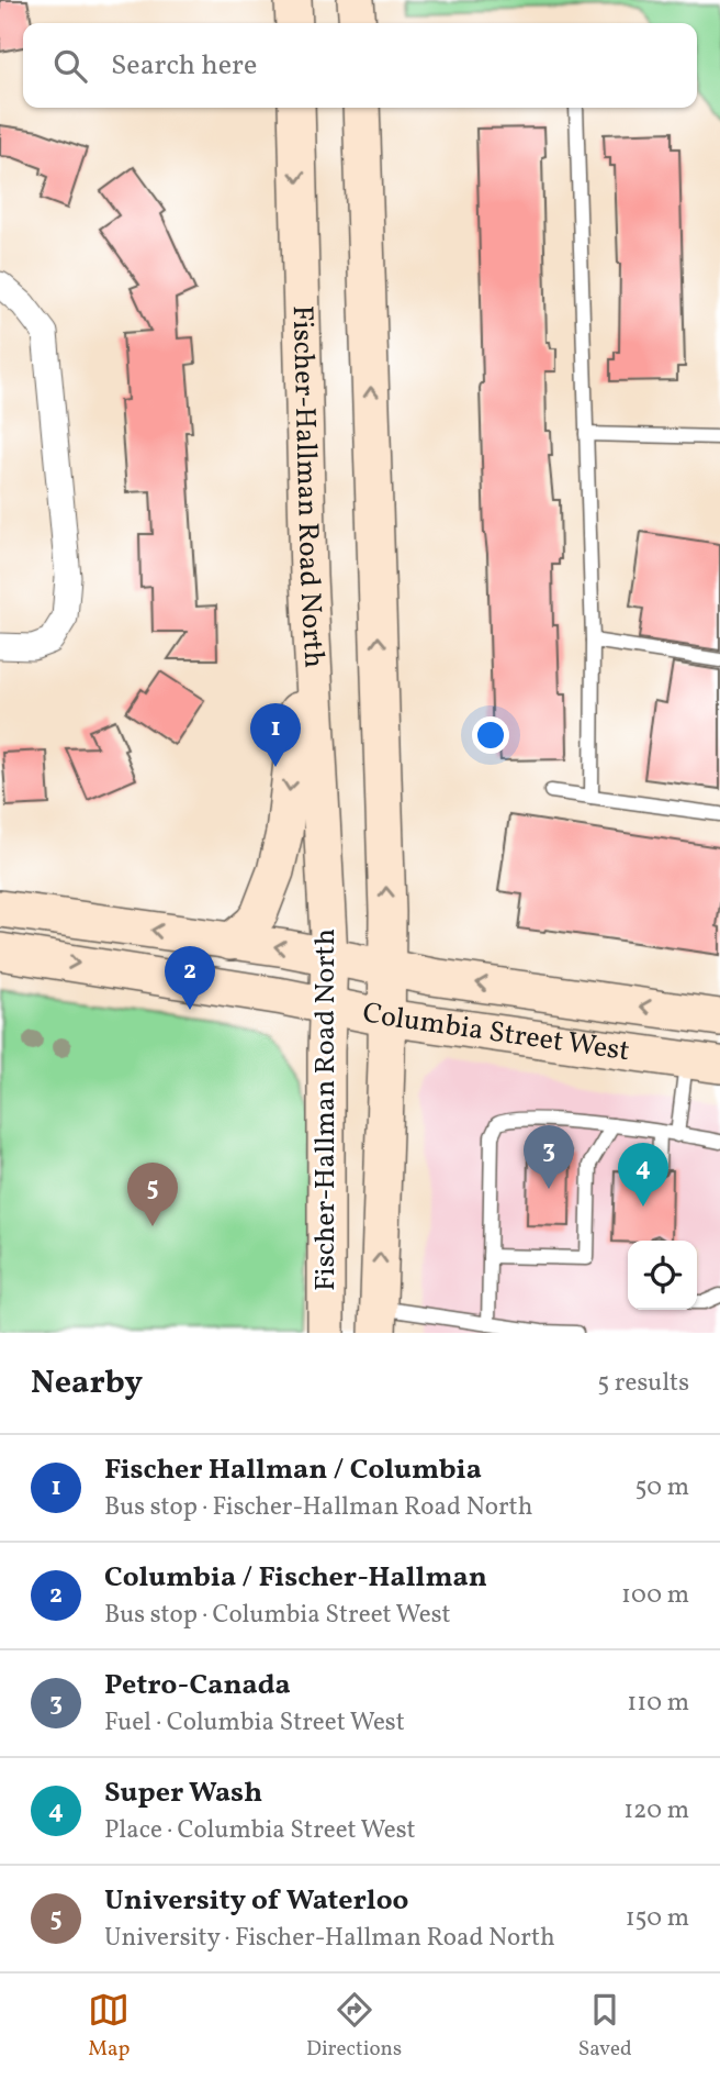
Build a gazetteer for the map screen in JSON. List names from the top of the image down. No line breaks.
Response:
{"streets":{"main road":["Fischer-Hallman Road North","Columbia Street West"]},"crossings":[["Fischer-Hallman Road North","Columbia Street West"]],"page":{"search":"Search here","pins":["1","2","3","4","5"],"heading":["Nearby","5 results"],"list":[{"mark":"1","name":"Fischer Hallman / Columbia","note":"Bus stop · Fischer-Hallman Road North","value":"50 m"},{"mark":"2","name":"Columbia / Fischer-Hallman","note":"Bus stop · Columbia Street West","value":"100 m"},{"mark":"3","name":"Petro-Canada","note":"Fuel · Columbia Street West","value":"110 m"},{"mark":"4","name":"Super Wash","note":"Place · Columbia Street West","value":"120 m"},{"mark":"5","name":"University of Waterloo","note":"University · Fischer-Hallman Road North","value":"150 m"}],"nav":["Map","Directions","Saved"]}}
